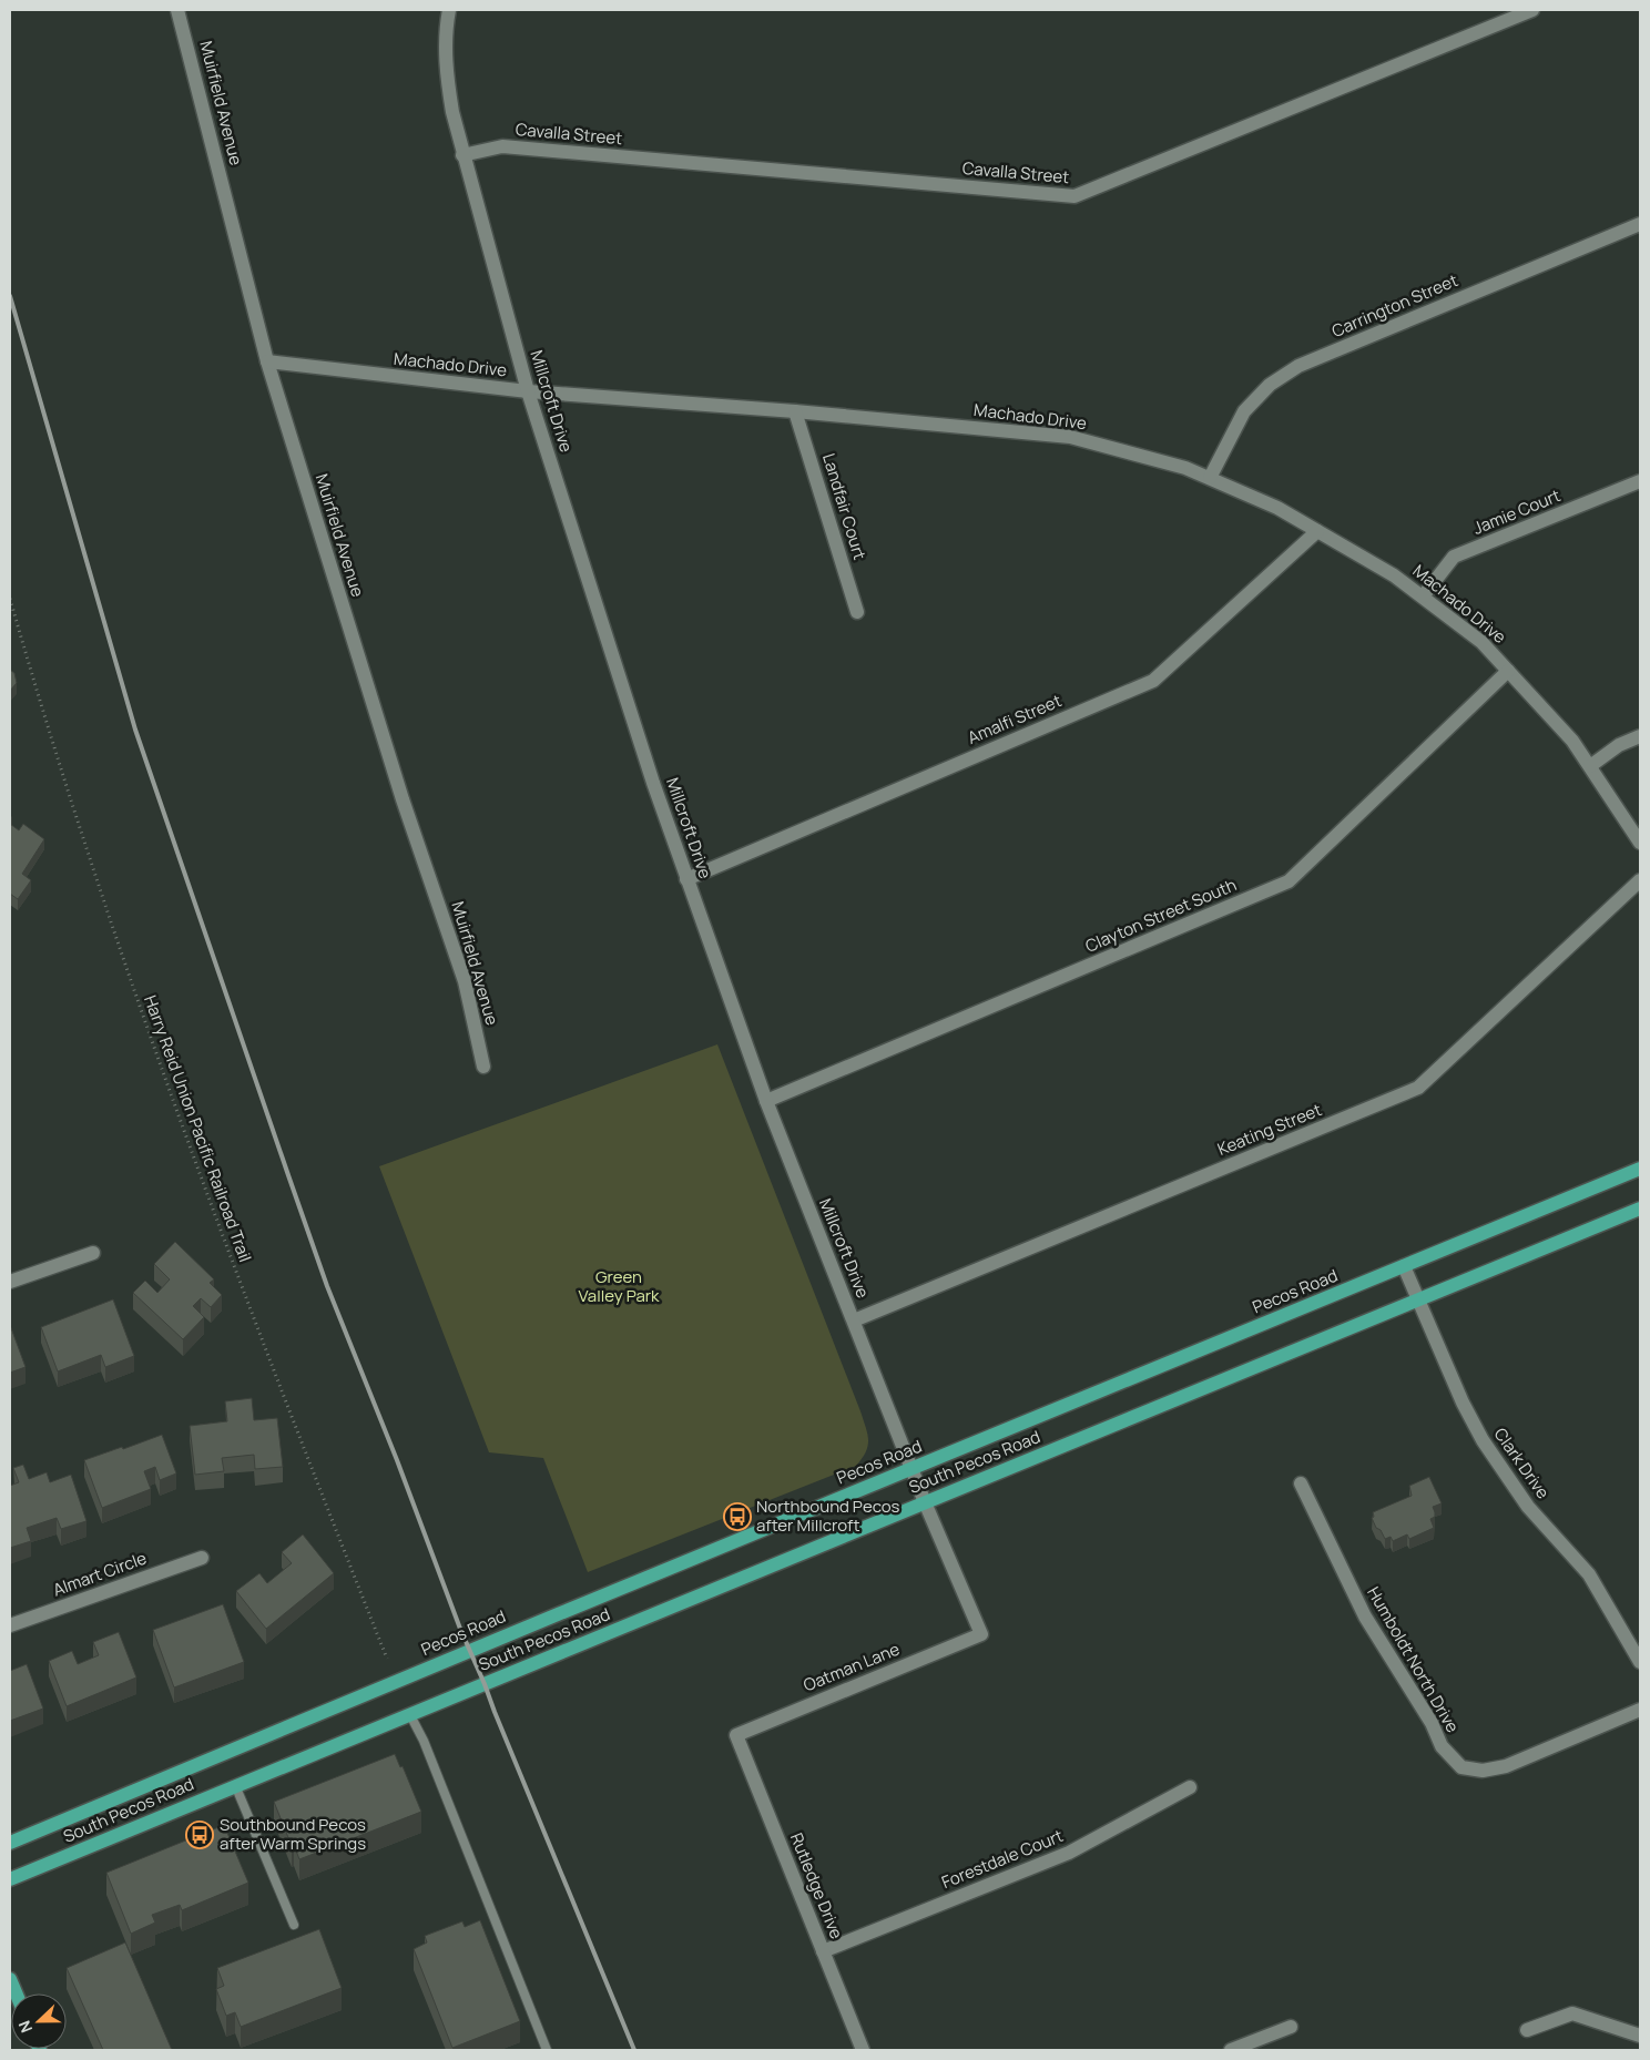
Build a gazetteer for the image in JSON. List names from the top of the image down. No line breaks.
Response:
{"streets":{"main road":["Pecos Road","South Pecos Road"],"street":["Muirfield Avenue","Cavalla Street","Carrington Street","Machado Drive","Millcroft Drive","Landfair Court","Jamie Court","Amalfi Street","Clayton Street South","Keating Street","Clark Drive","Almart Circle","Humboldt North Drive","Oatman Lane","Forestdale Court","Rutledge Drive"],"path":["Harry Reid Union Pacific Railroad Trail"]},"crossings":[["Muirfield Avenue","Machado Drive"],["Cavalla Street","Millcroft Drive"],["Carrington Street","Machado Drive"],["Machado Drive","Millcroft Drive"],["Machado Drive","Landfair Court"],["Machado Drive","Jamie Court"],["Machado Drive","Amalfi Street"],["Machado Drive","Clayton Street South"],["Millcroft Drive","Amalfi Street"],["Millcroft Drive","Clayton Street South"],["Millcroft Drive","Keating Street"],["Millcroft Drive","Pecos Road"],["Millcroft Drive","South Pecos Road"],["Millcroft Drive","Oatman Lane"],["Pecos Road","Clark Drive"],["South Pecos Road","Clark Drive"],["Oatman Lane","Rutledge Drive"],["Forestdale Court","Rutledge Drive"]],"parks":["Green Valley Park"],"places":{"bus stop":["Northbound Pecos after Millcroft","Southbound Pecos after Warm Springs"]},"north":"left"}
